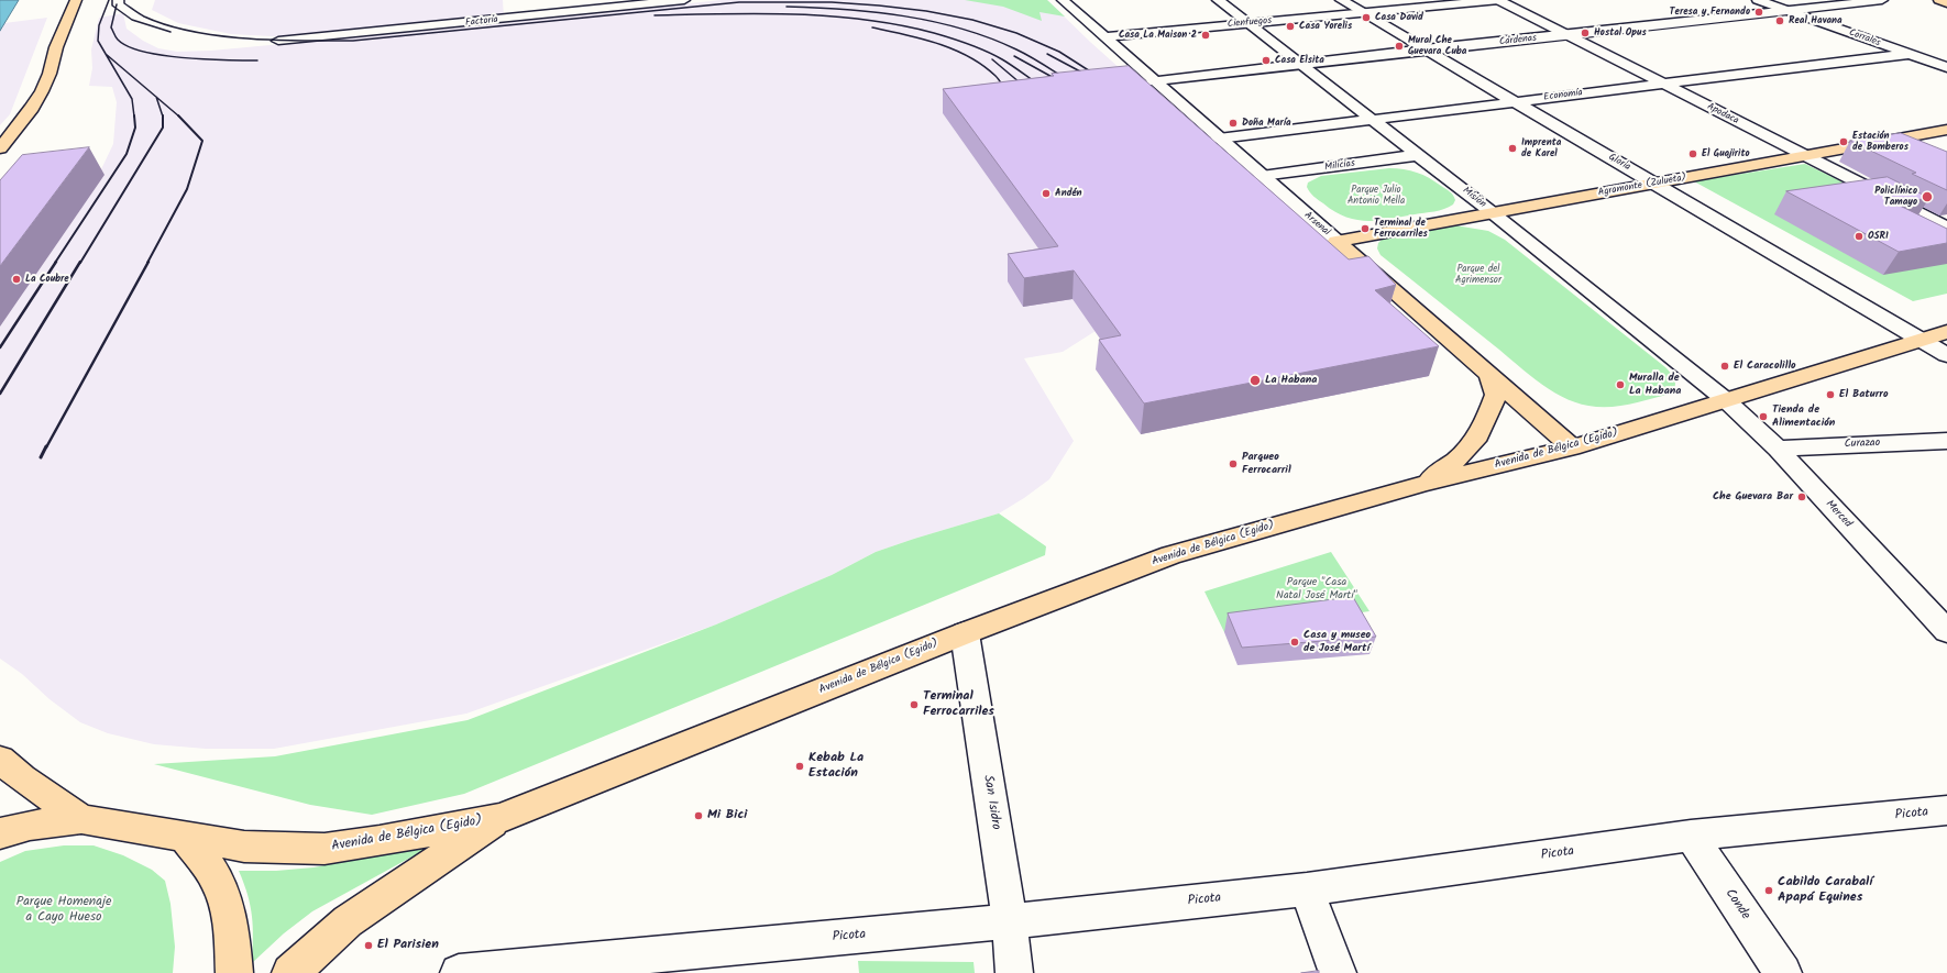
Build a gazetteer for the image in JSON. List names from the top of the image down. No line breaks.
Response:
{"streets":{"main road":["Agramonte (Zulueta)","Arsenal","Avenida de Bélgica (Egido)"],"street":["Factoría","Cienfuegos","Corrales","Cárdenas","Economía","Apodaca","Gloria","Milicias","Misión","Curazao","Merced","San Isidro","Picota","Conde"]},"crossings":[["Cienfuegos","Apodaca"],["Cienfuegos","Gloria"],["Cienfuegos","Misión"],["Cienfuegos","Arsenal"],["Corrales","Cárdenas"],["Corrales","Economía"],["Cárdenas","Apodaca"],["Cárdenas","Gloria"],["Cárdenas","Misión"],["Cárdenas","Arsenal"],["Economía","Apodaca"],["Economía","Gloria"],["Economía","Misión"],["Economía","Arsenal"],["Apodaca","Agramonte (Zulueta)"],["Gloria","Agramonte (Zulueta)"],["Gloria","Avenida de Bélgica (Egido)"],["Milicias","Misión"],["Milicias","Arsenal"],["Agramonte (Zulueta)","Misión"],["Agramonte (Zulueta)","Arsenal"],["Misión","Avenida de Bélgica (Egido)"],["Misión","Merced"],["Arsenal","Avenida de Bélgica (Egido)"],["Curazao","Merced"],["Avenida de Bélgica (Egido)","Merced"],["Avenida de Bélgica (Egido)","San Isidro"],["San Isidro","Picota"],["Picota","Conde"]],"parks":["Parque Julio Antonio Mella","Parque del Agrimensor","Parque \"Casa Natal José Martí\"","Parque Homenaje a Cayo Hueso"],"places":["Teresa y Fernando","Casa David","Real Havana","Casa Yorelis","Hostal Opus","Casa La Maison 2","Mural Che Guevara Cuba","Casa Elsita","Doña María","Estación de Bomberos","Imprenta de Karel","El Guajirito","Andén","Policlínico Tamayo","Terminal de Ferrocarriles","OSRI","La Coubre","El Caracolillo","La Habana","Muralla de La Habana","El Baturro","Tienda de Alimentación","Parqueo Ferrocarril","Che Guevara Bar","Casa y museo de José Martí","Terminal Ferrocarriles","Kebab La Estación","Mi Bici","Cabildo Carabalí Apapá Equines","El Parisien"]}
